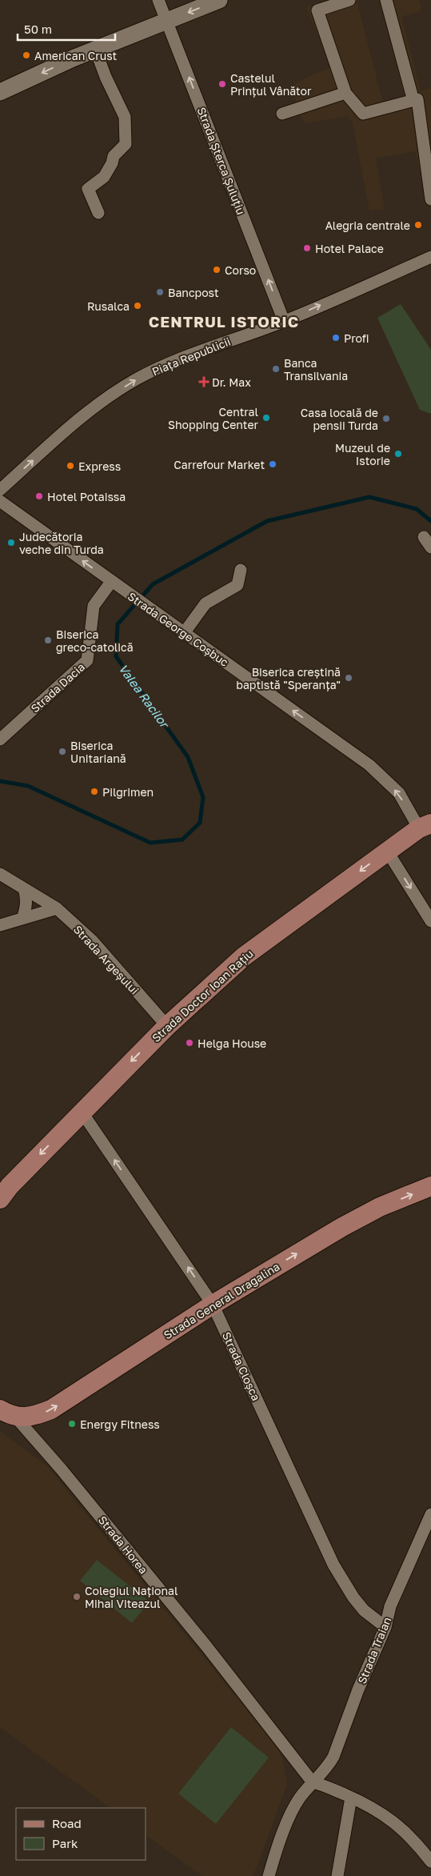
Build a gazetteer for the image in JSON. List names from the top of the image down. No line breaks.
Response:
{"streets":{"main road":["Strada Doctor Ioan Rațiu","Strada General Dragalina"],"street":["Strada Șterca Șuluțiu","Piața Republicii","Strada George Coșbuc","Strada Dacia","Strada Argeșului","Strada Cloșca","Strada Horea","Strada Traian"]},"crossings":[["Strada Șterca Șuluțiu","Piața Republicii"],["Strada George Coșbuc","Strada Dacia"],["Strada George Coșbuc","Strada Doctor Ioan Rațiu"],["Strada Argeșului","Strada Doctor Ioan Rațiu"],["Strada Doctor Ioan Rațiu","Strada Cloșca"],["Strada General Dragalina","Strada Cloșca"],["Strada General Dragalina","Strada Horea"],["Strada Cloșca","Strada Traian"],["Strada Horea","Strada Traian"]],"one_way":["Strada Șterca Șuluțiu","Piața Republicii","Strada George Coșbuc","Strada Doctor Ioan Rațiu","Strada General Dragalina","Strada Cloșca"],"districts":["CENTRUL ISTORIC"],"water":["Valea Racilor"],"places":{"other":["American Crust","Castelul Prințul Vânător","Alegria centrale","Hotel Palace","Corso","Bancpost","Rusalca","Profi","Banca Transilvania","Central Shopping Center","Casa locală de pensii Turda","Muzeul de Istorie","Carrefour Market","Express","Hotel Potaissa","Judecătoria veche din Turda","Biserica greco-catolică","Biserica creștină baptistă \"Speranța\"","Biserica Unitariană","Pilgrimen","Helga House","Energy Fitness","Colegiul Național Mihai Viteazul"],"health":["Dr. Max"]},"legend":["Road","Park"],"scale_bar":"50 m"}
